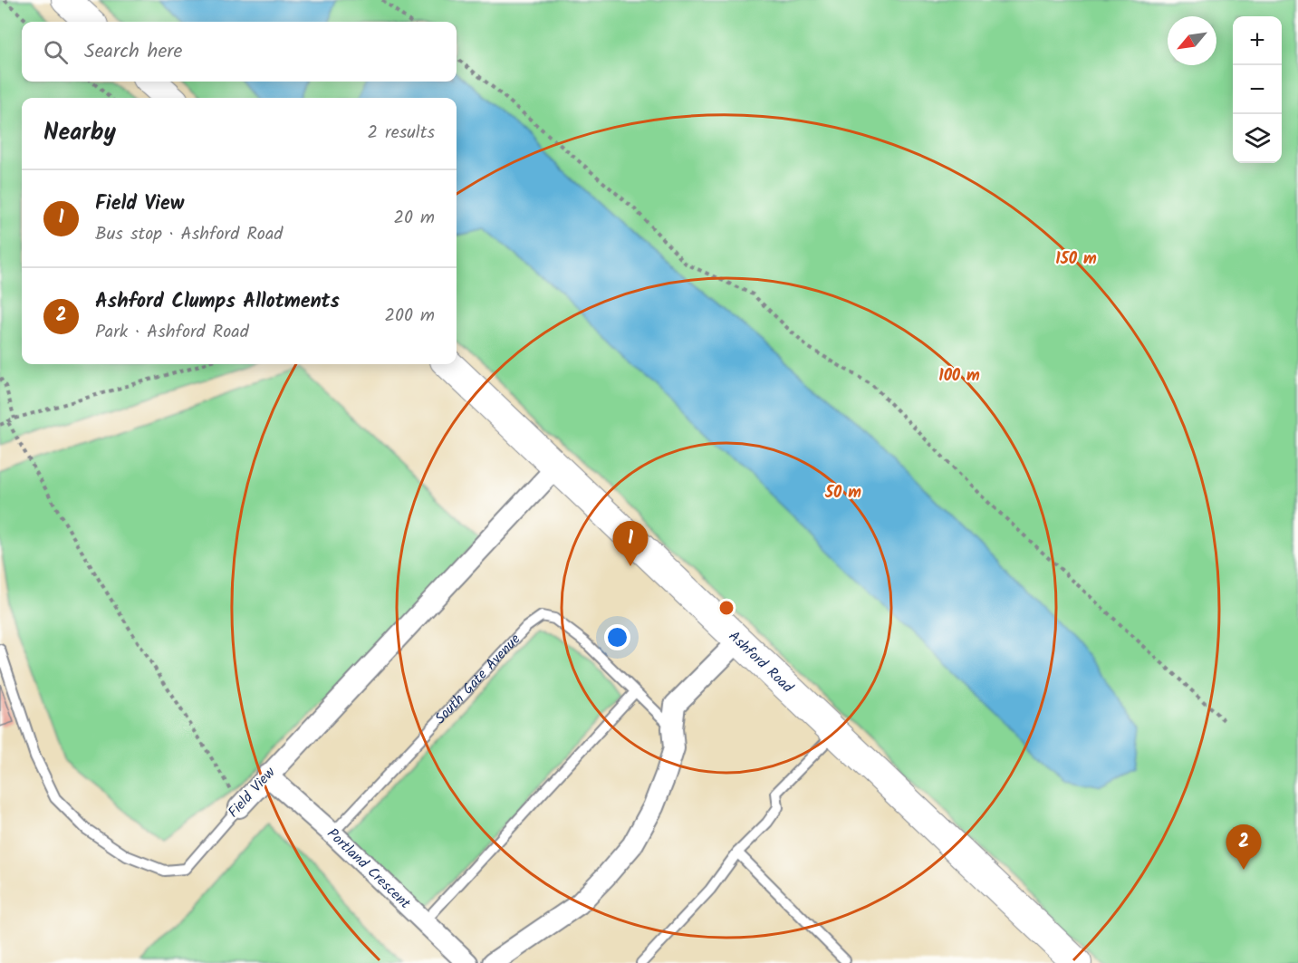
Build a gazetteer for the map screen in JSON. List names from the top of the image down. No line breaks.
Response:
{"streets":{"main road":["Ashford Road"],"street":["Field View","Portland Crescent"],"lane":["South Gate Avenue"]},"crossings":[["Ashford Road","Field View"],["South Gate Avenue","Portland Crescent"],["Field View","Portland Crescent"]],"north":"bottom left","page":{"map_buttons":["+","−"],"search":"Search here","heading":["Nearby","2 results"],"list":[{"mark":"1","name":"Field View","note":"Bus stop · Ashford Road","value":"20 m"},{"mark":"2","name":"Ashford Clumps Allotments","note":"Park · Ashford Road","value":"200 m"}],"pins":["1","2"]},"rings":["150 m","100 m","50 m"]}
